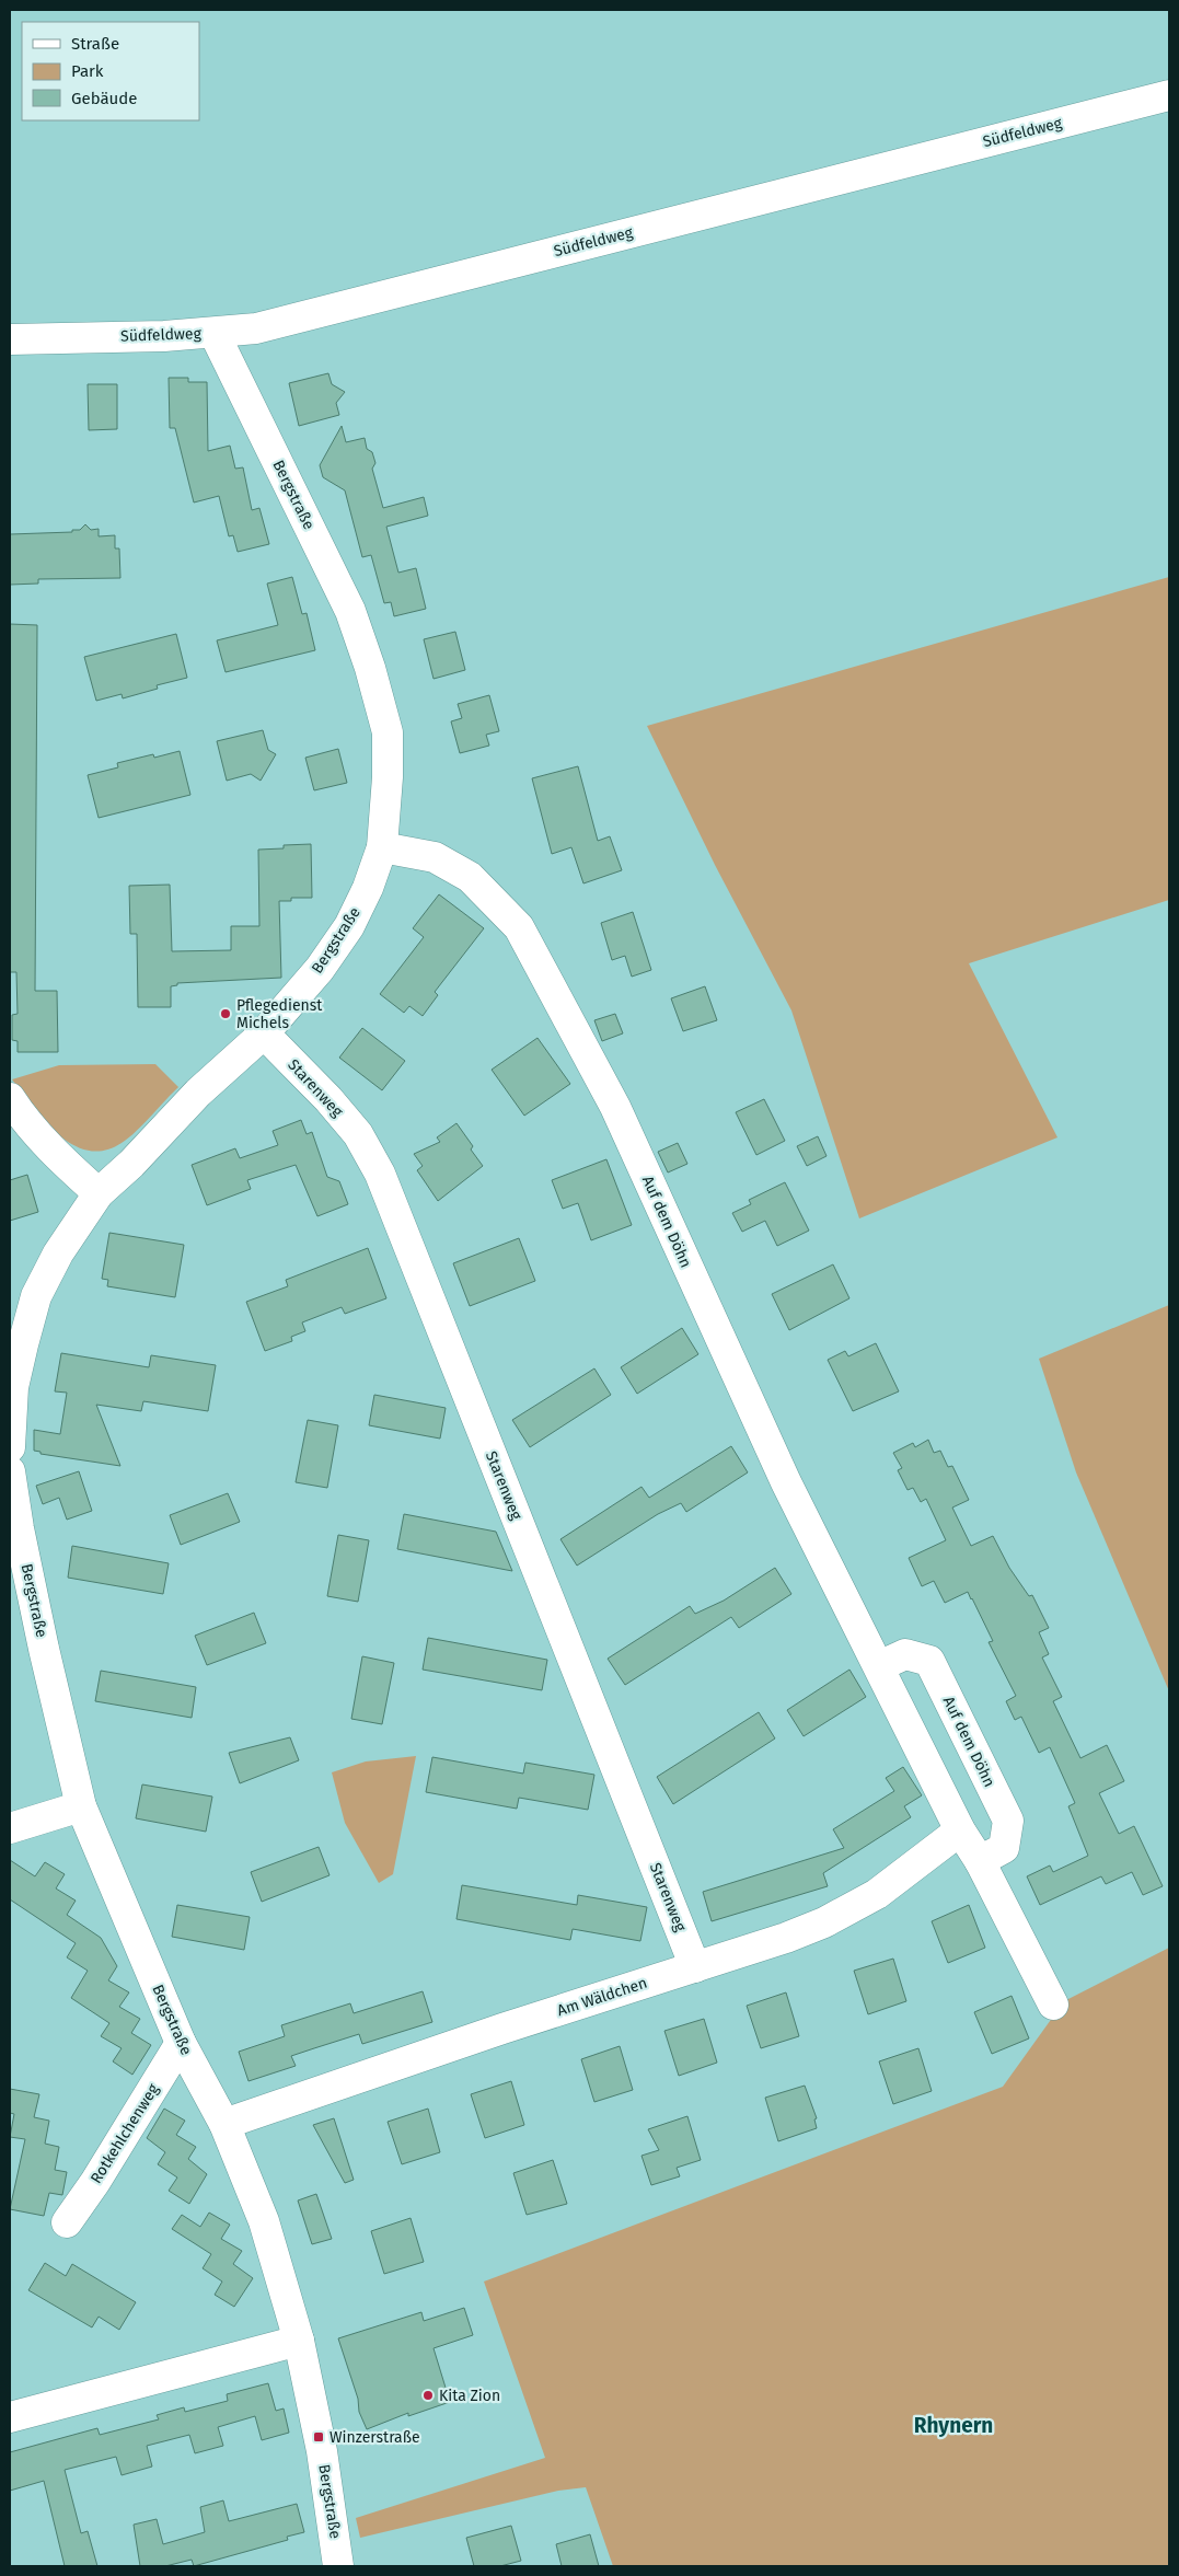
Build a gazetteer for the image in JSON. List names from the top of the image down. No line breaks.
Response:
{"streets":{"street":["Südfeldweg","Bergstraße","Starenweg","Auf dem Döhn","Am Wäldchen","Rotkehlchenweg"]},"crossings":[["Südfeldweg","Bergstraße"],["Bergstraße","Starenweg"],["Bergstraße","Auf dem Döhn"],["Bergstraße","Am Wäldchen"],["Bergstraße","Rotkehlchenweg"],["Starenweg","Am Wäldchen"],["Auf dem Döhn","Am Wäldchen"]],"districts":["Rhynern"],"places":{"other":["Pflegedienst Michels","Kita Zion"],"transit":["Winzerstraße"]},"legend":["Straße","Park","Gebäude"]}
